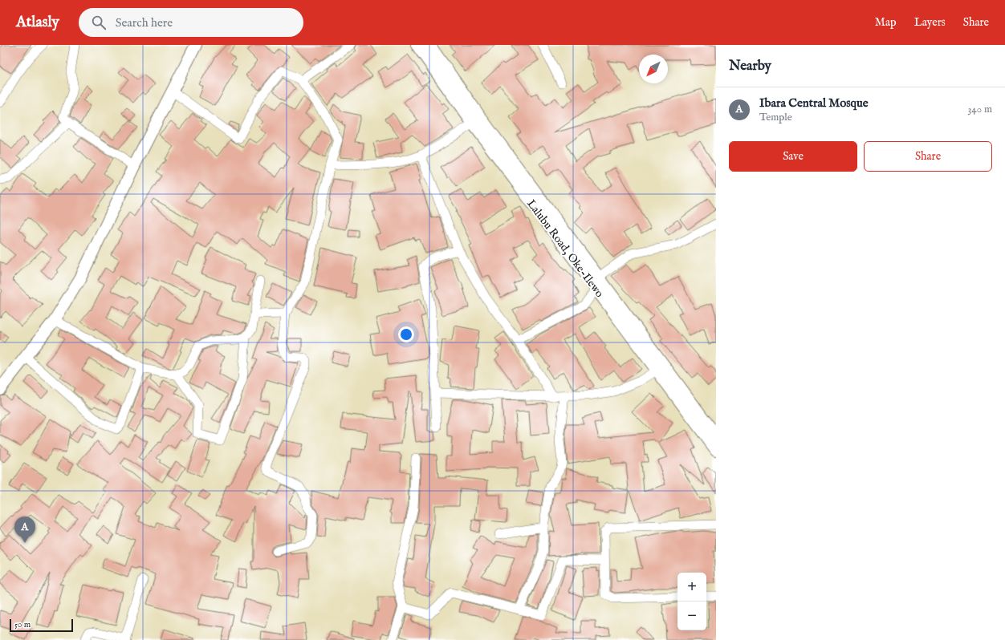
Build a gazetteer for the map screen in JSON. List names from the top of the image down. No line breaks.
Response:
{"streets":{"main road":["Lalubu Road, Oke-Ilewo"]},"scale_bar":"50 m","north":"bottom left","page":{"header":"Atlasly","search":"Search here","nav":["Map","Layers","Share"],"heading":"Nearby","list":[{"mark":"A","name":"Ibara Central Mosque","note":"Temple","value":"340 m"}],"buttons":["Save","Share"],"pins":"A","map_buttons":["+","−"],"scale":"50 m"}}
